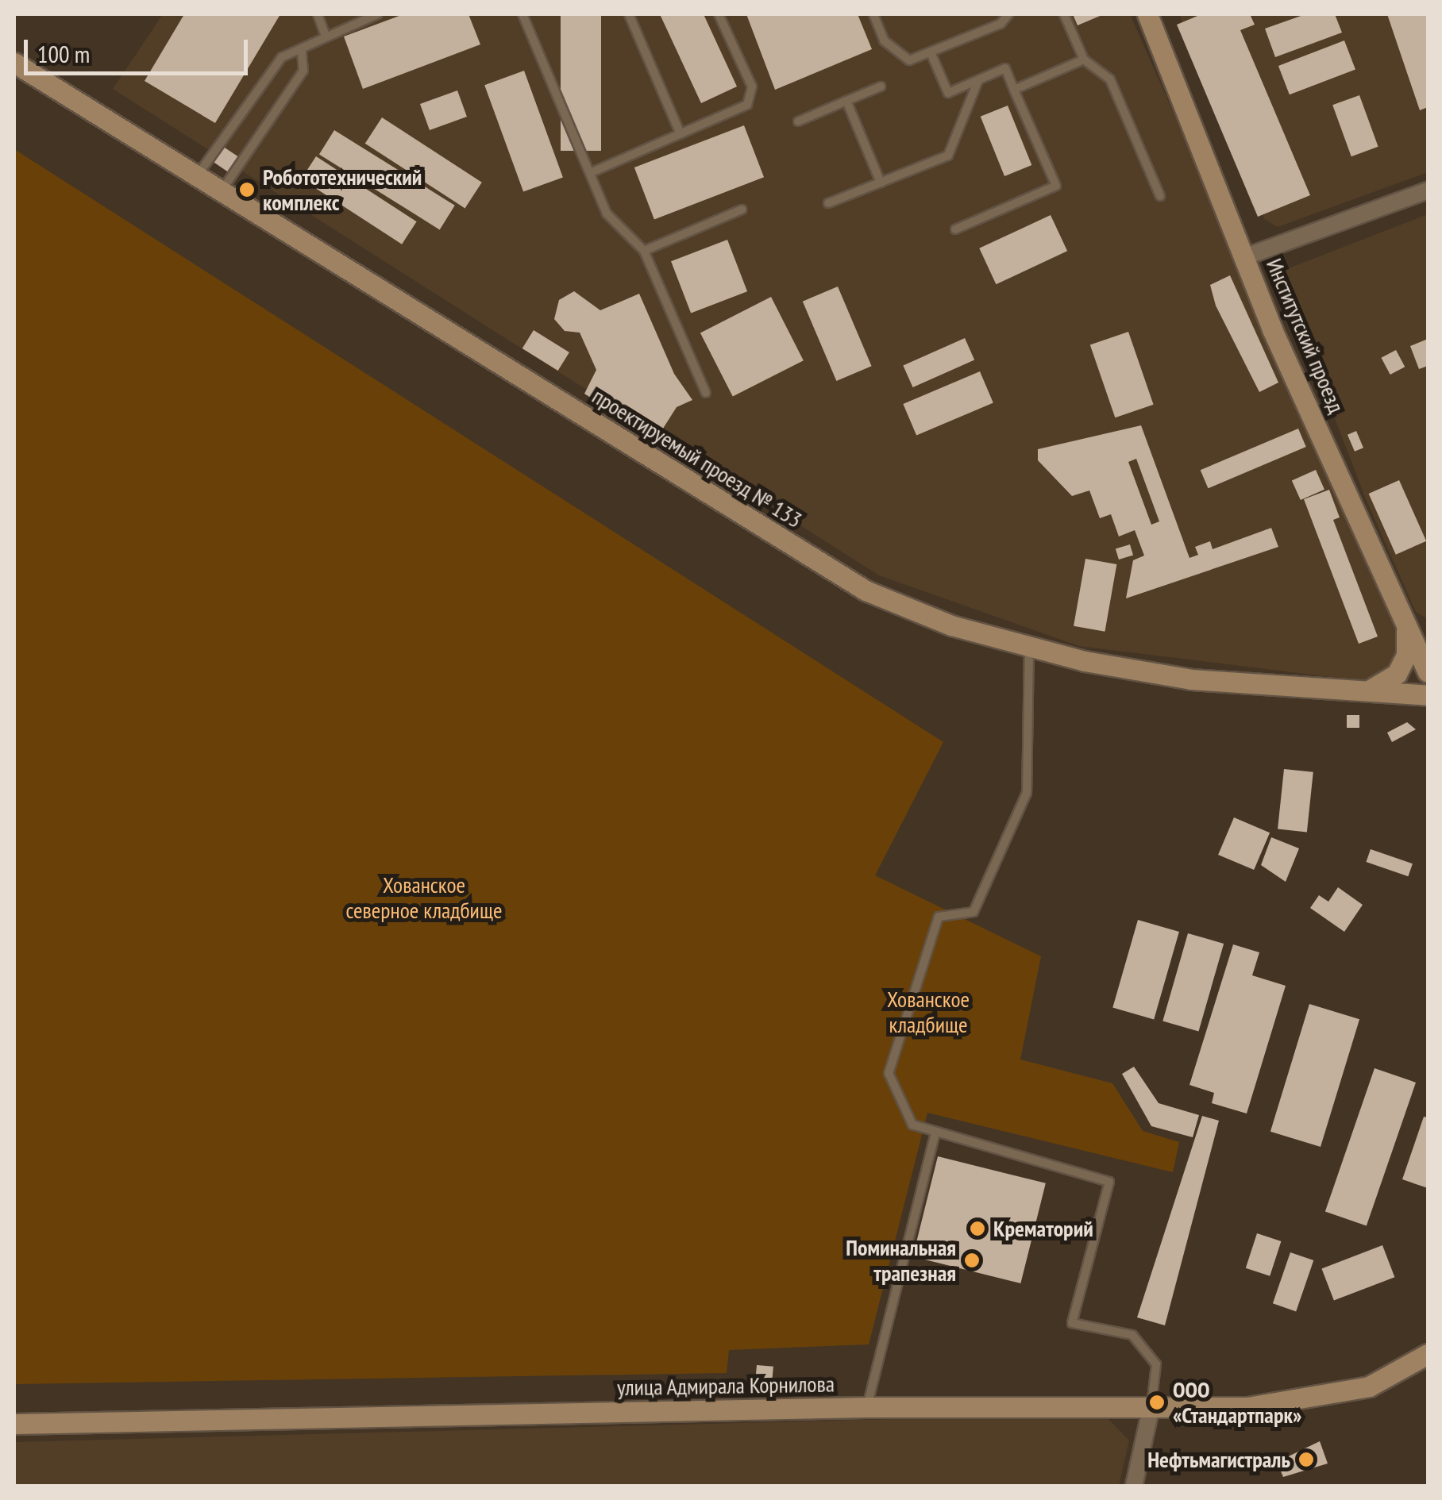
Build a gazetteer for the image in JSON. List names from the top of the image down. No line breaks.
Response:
{"streets":{"street":["Институтский проезд","проектируемый проезд № 133","улица Адмирала Корнилова"]},"parks":["Хованское северное кладбище","Хованское кладбище"],"places":["Робототехнический комплекс","Крематорий","Поминальная трапезная","ООО «Стандартпарк»","Нефтьмагистраль"],"scale_bar":"100 m"}
